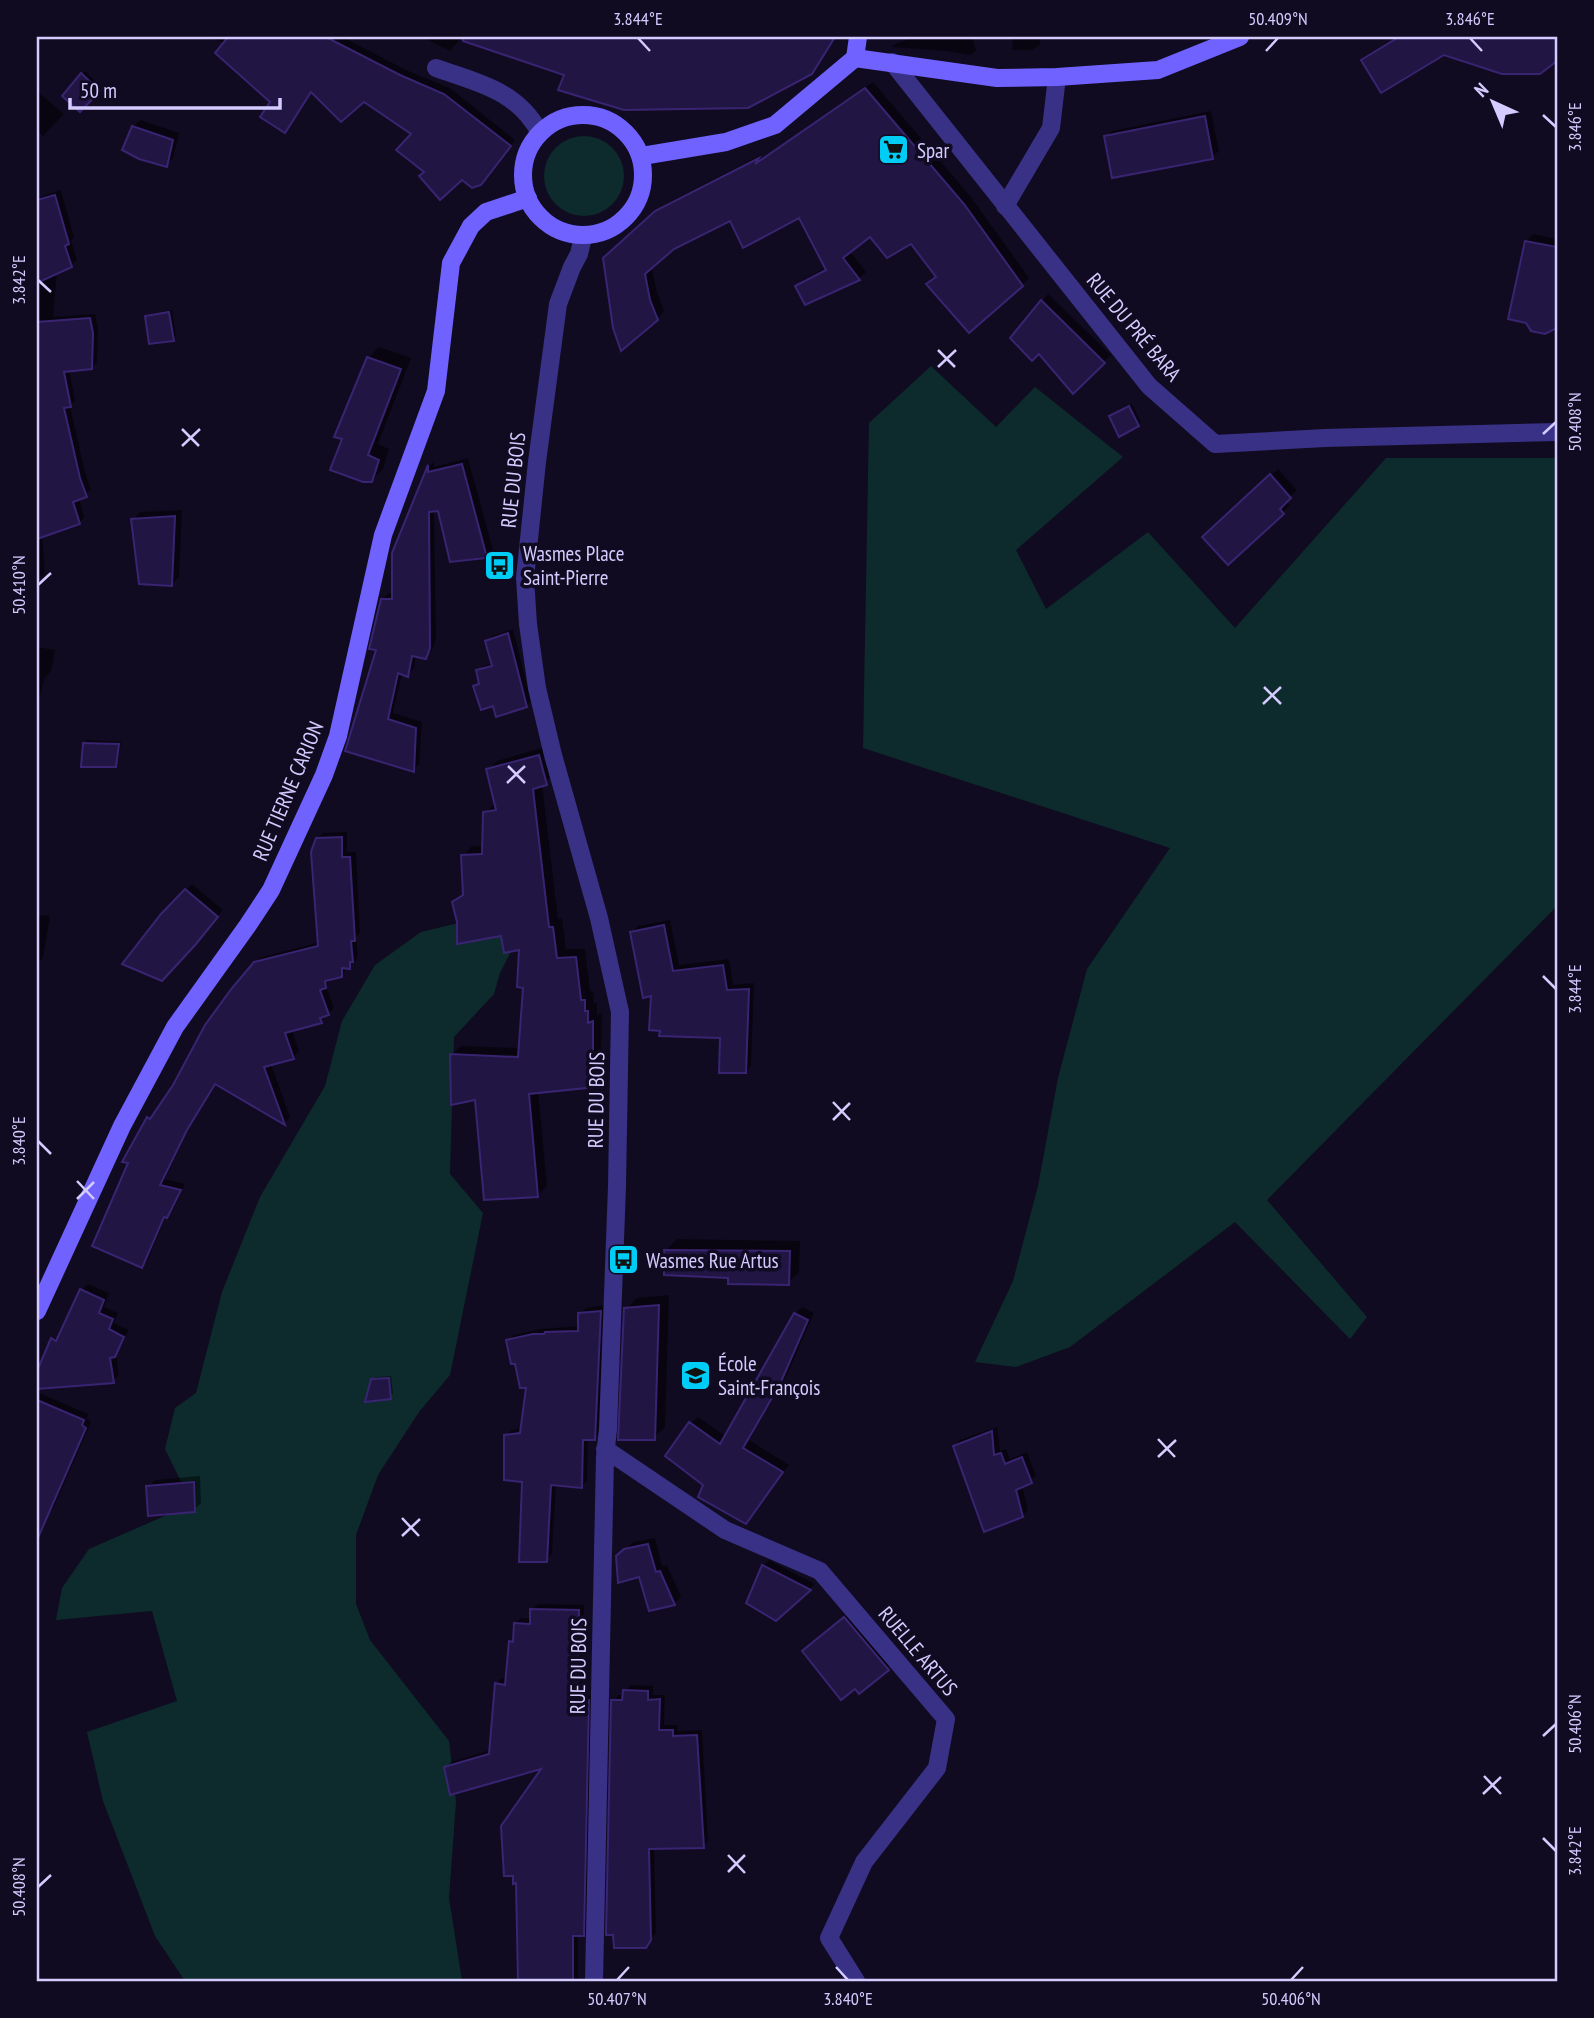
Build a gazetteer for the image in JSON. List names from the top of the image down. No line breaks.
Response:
{"streets":{"street":["RUE DU PRÉ BARA","RUE DU BOIS","RUE TIERNE CARION","RUELLE ARTUS"]},"crossings":[["RUE DU BOIS","RUE TIERNE CARION"],["RUE DU BOIS","RUELLE ARTUS"]],"places":{"supermarket":["Spar"],"bus stop":["Wasmes Place Saint-Pierre","Wasmes Rue Artus"],"school or university":["École Saint-François"]},"scale_bar":"50 m","north":"top left","coordinates":["3.844°E","50.409°N","3.846°E","3.842°E","50.408°N","50.410°N","3.840°E","50.406°N","50.407°N"]}
